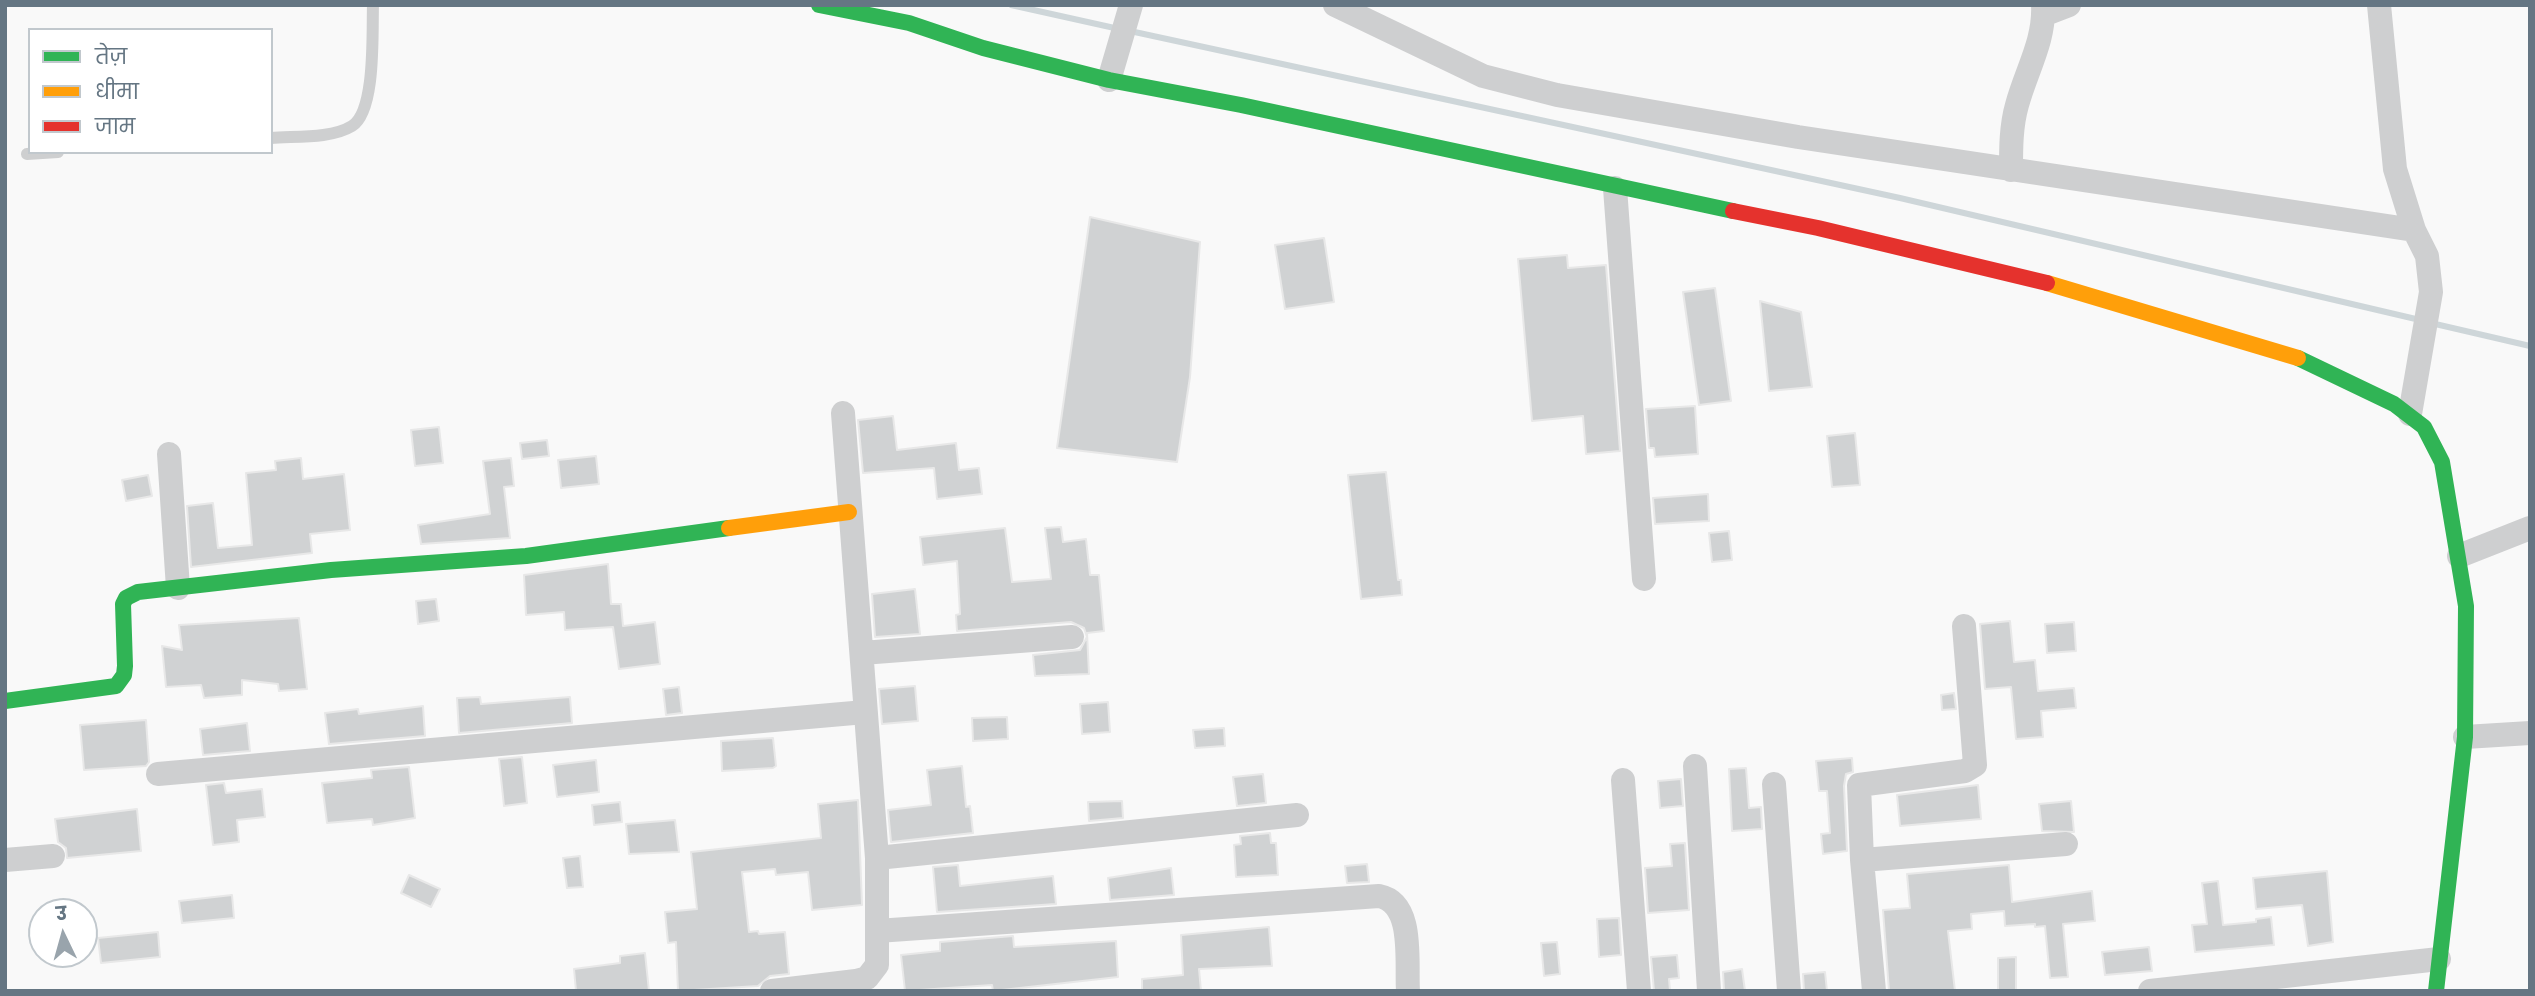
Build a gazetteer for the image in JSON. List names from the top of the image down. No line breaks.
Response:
{"legend":["तेज़","धीमा","जाम"],"north":"top"}
